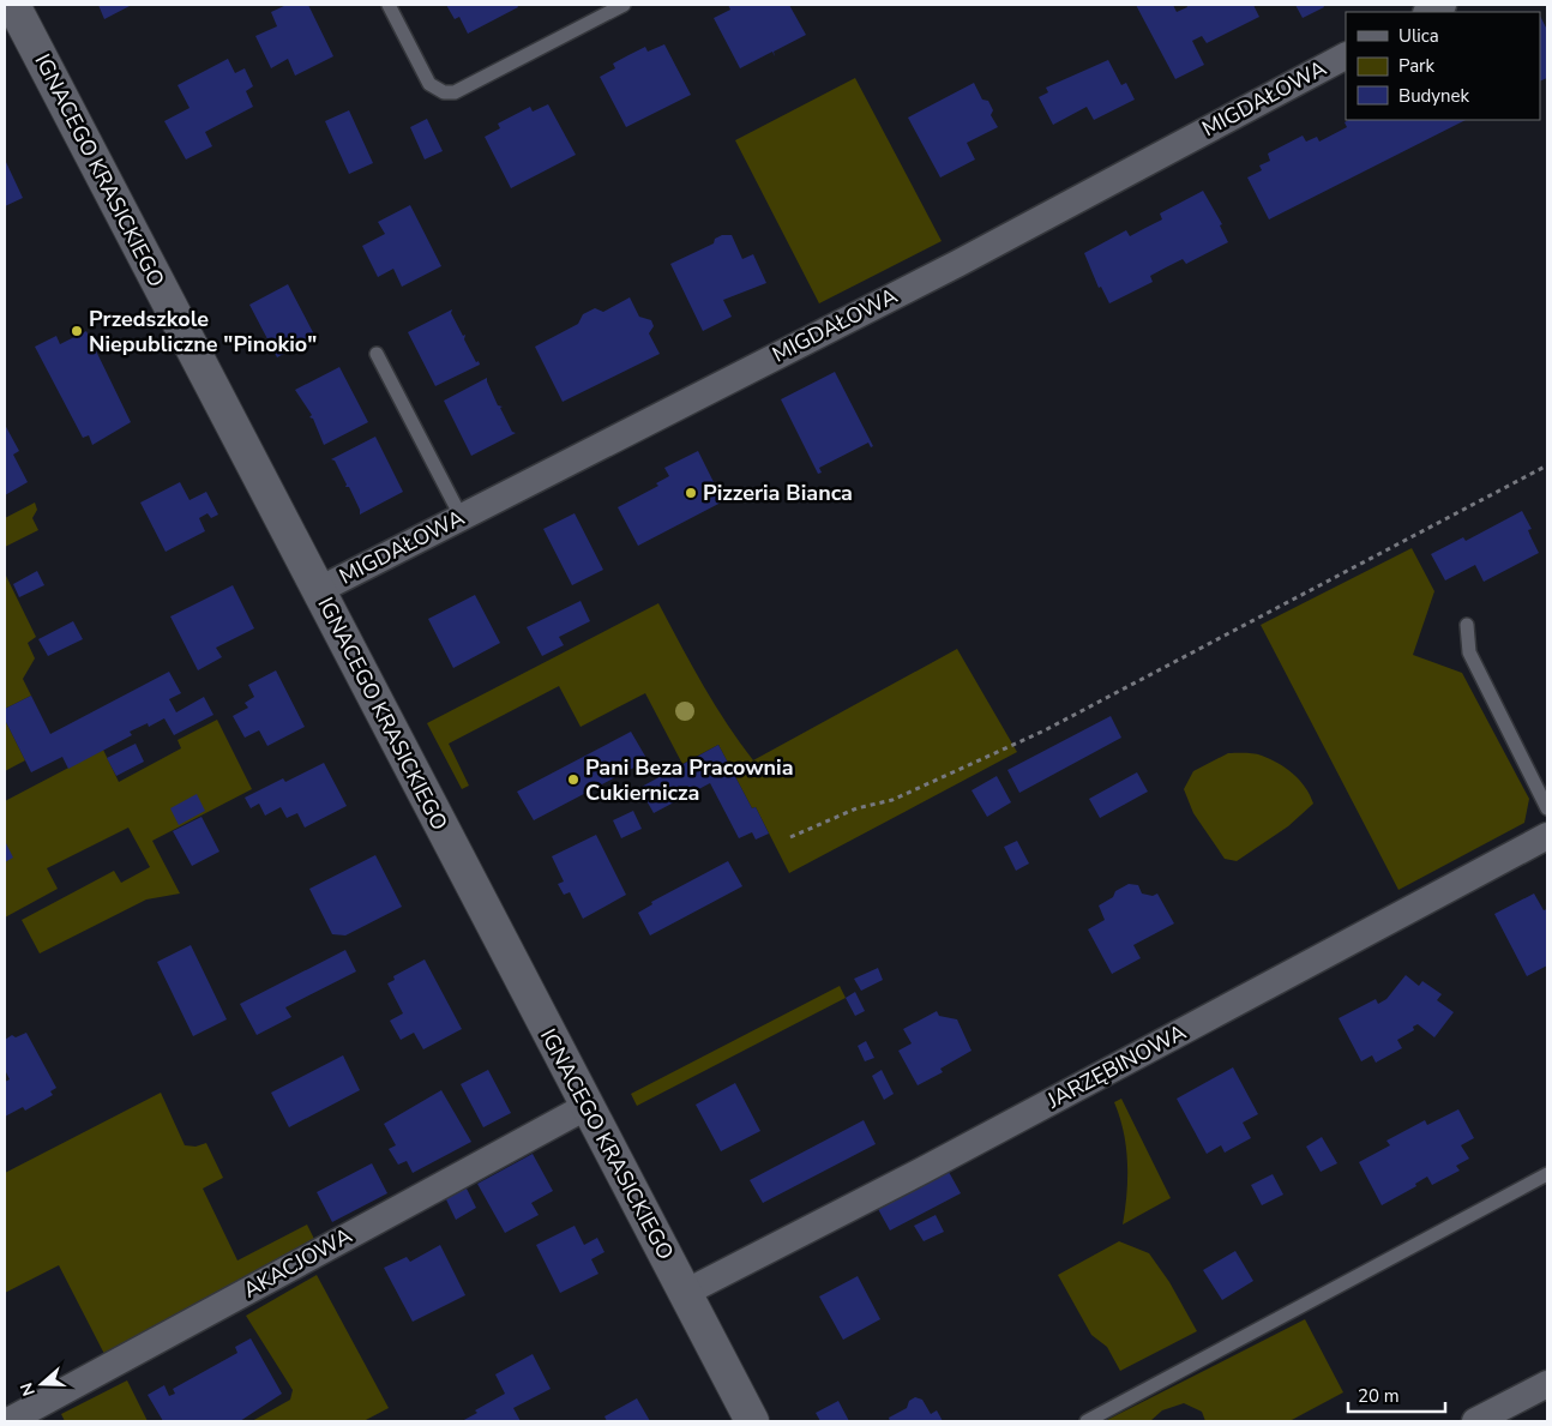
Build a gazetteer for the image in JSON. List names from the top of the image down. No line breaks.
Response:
{"streets":{"street":["MIGDAŁOWA","IGNACEGO KRASICKIEGO","JARZĘBINOWA","AKACJOWA"]},"crossings":[["MIGDAŁOWA","IGNACEGO KRASICKIEGO"],["IGNACEGO KRASICKIEGO","JARZĘBINOWA"],["IGNACEGO KRASICKIEGO","AKACJOWA"]],"places":["Przedszkole Niepubliczne \"Pinokio\"","Pizzeria Bianca","Pani Beza Pracownia Cukiernicza"],"legend":["Ulica","Park","Budynek"],"scale_bar":"20 m","north":"left"}
